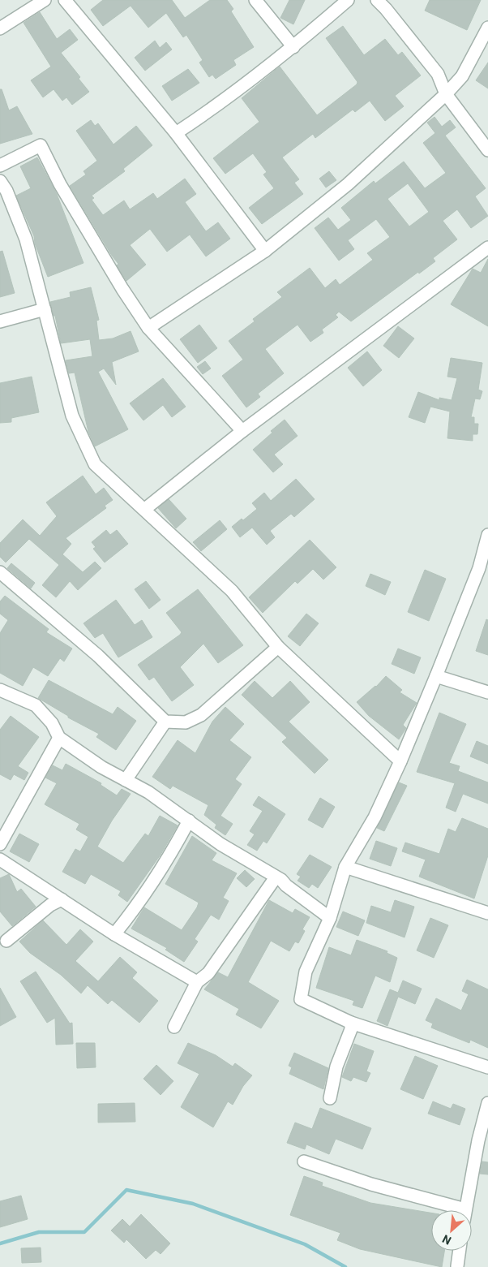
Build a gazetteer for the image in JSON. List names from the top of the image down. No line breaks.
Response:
{"north":"bottom left"}
